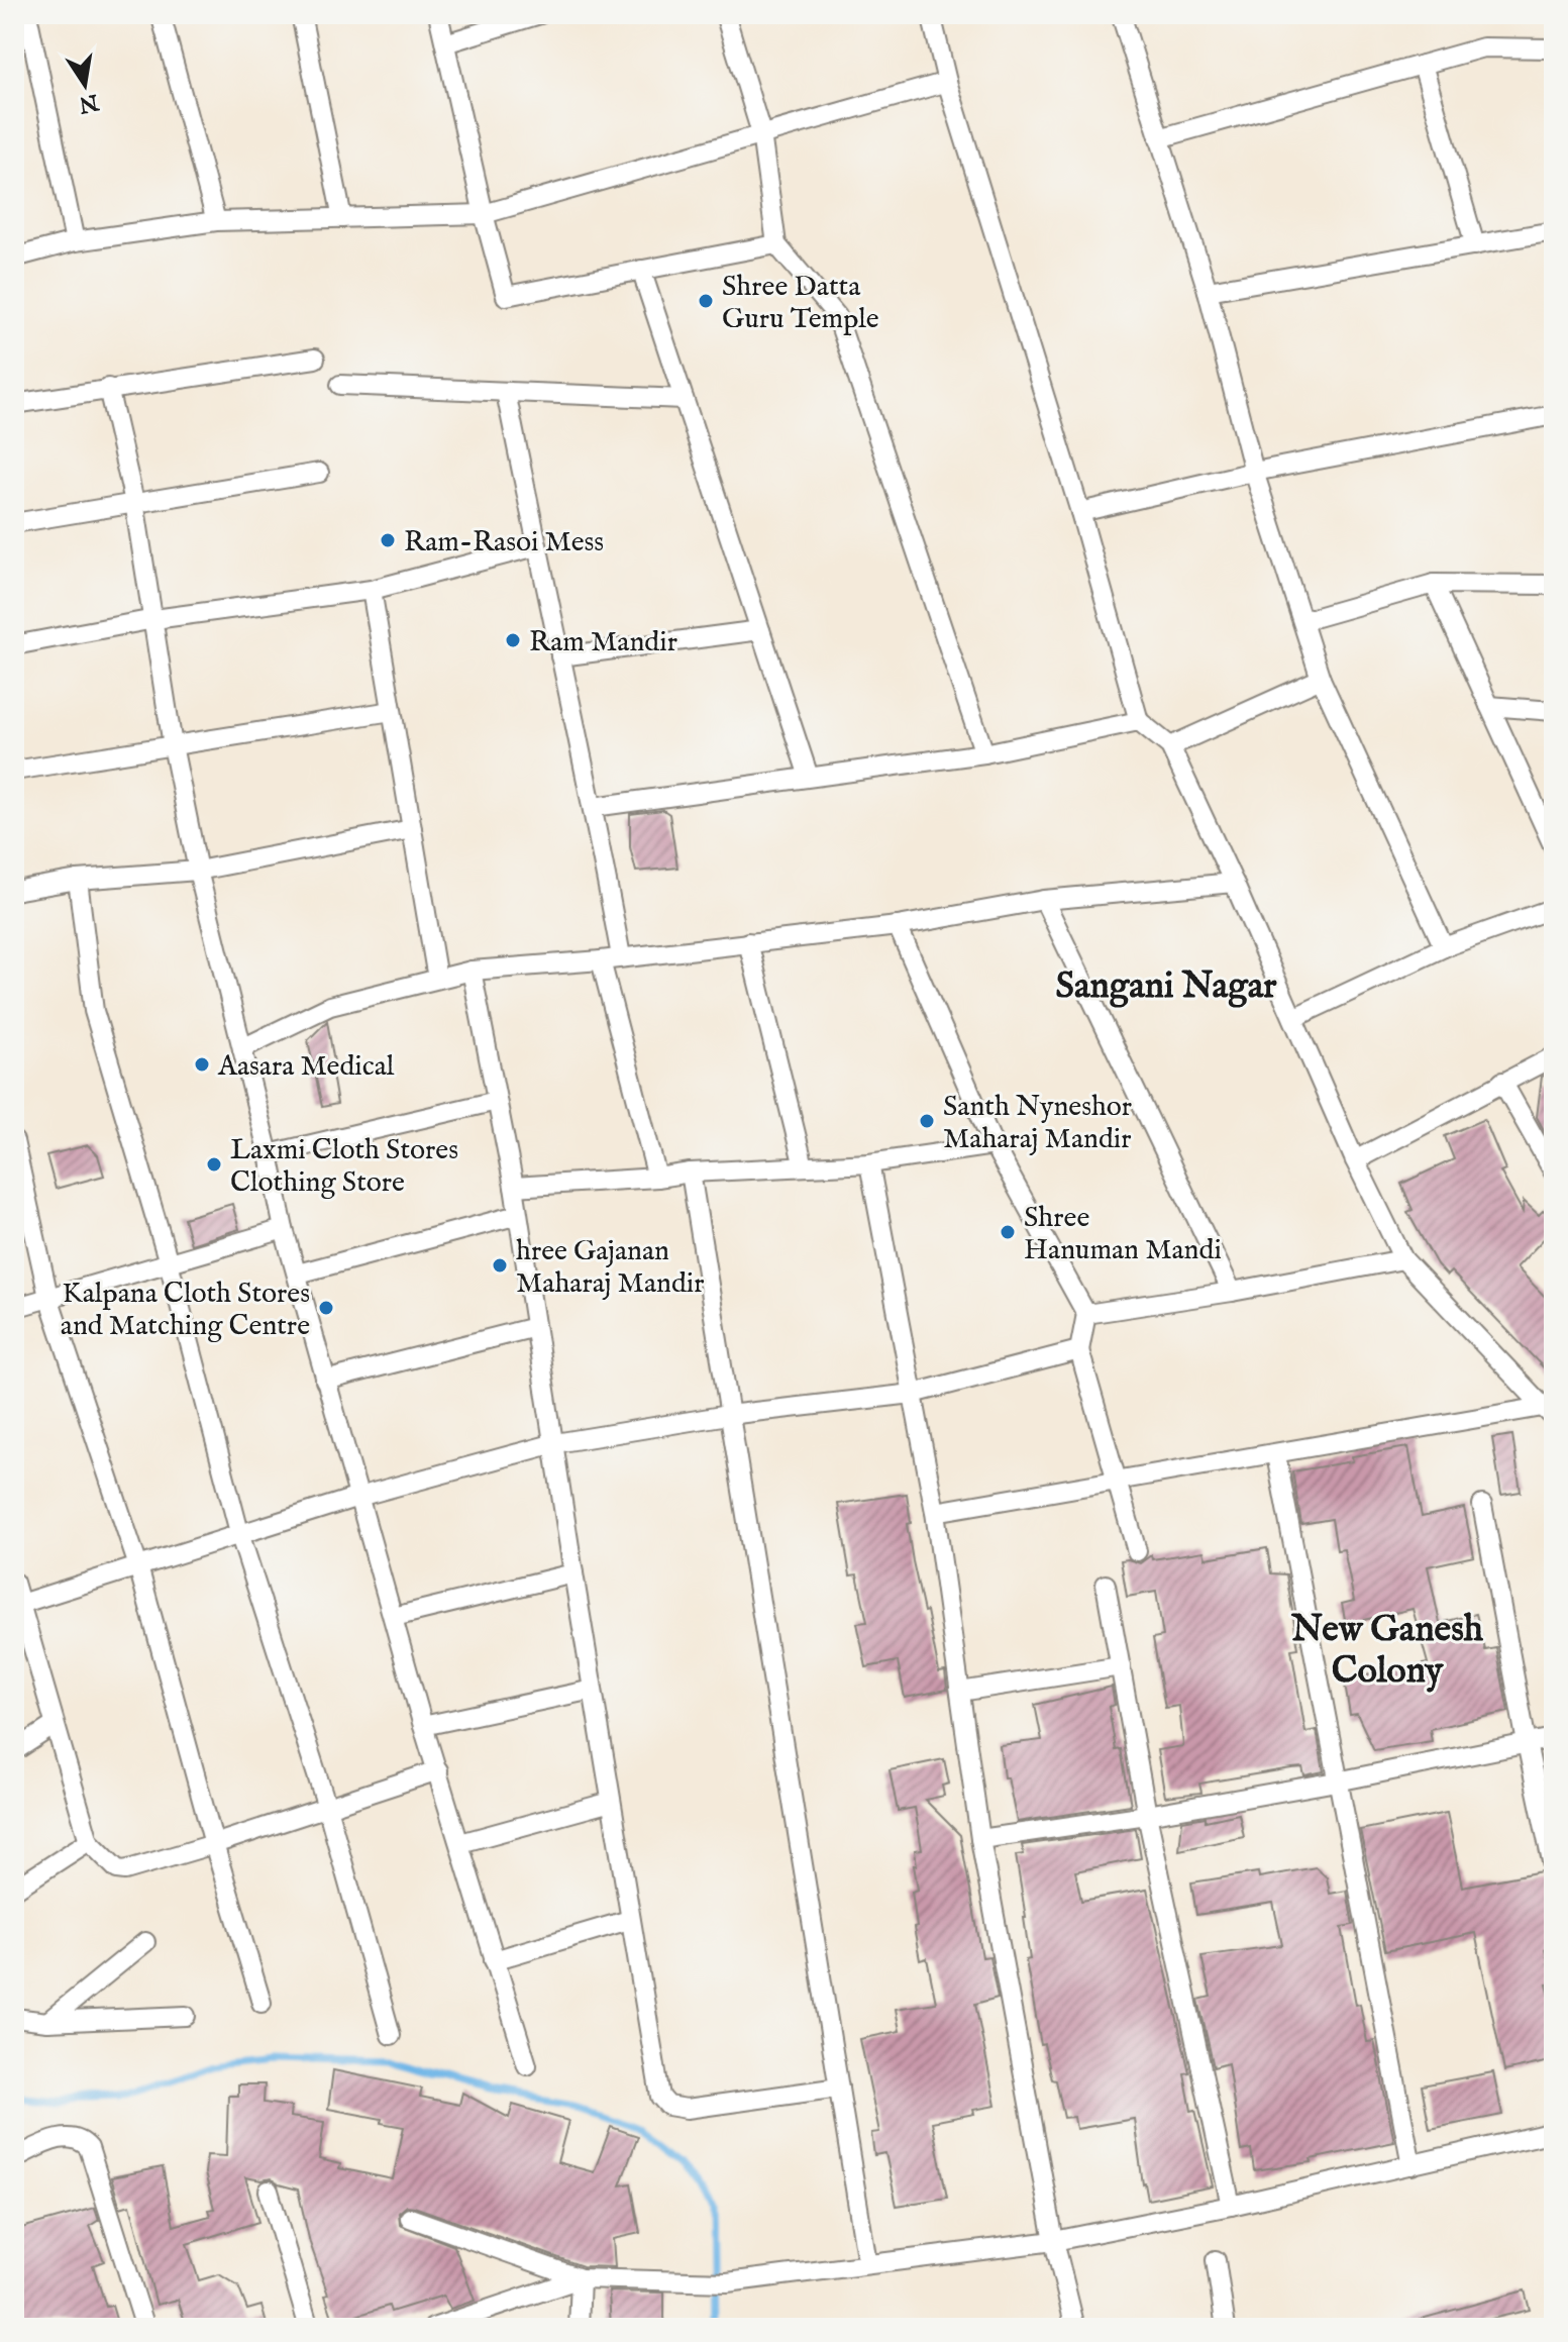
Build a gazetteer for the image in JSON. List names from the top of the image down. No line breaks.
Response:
{"districts":["Sangani Nagar","New Ganesh Colony"],"places":["Shree Datta Guru Temple","Ram-Rasoi Mess","Ram Mandir","Aasara Medical","Santh Nyneshor Maharaj Mandir","Laxmi Cloth Stores Clothing Store","Shree Hanuman Mandi","hree Gajanan Maharaj Mandir","Kalpana Cloth Stores and Matching Centre"],"north":"bottom"}
